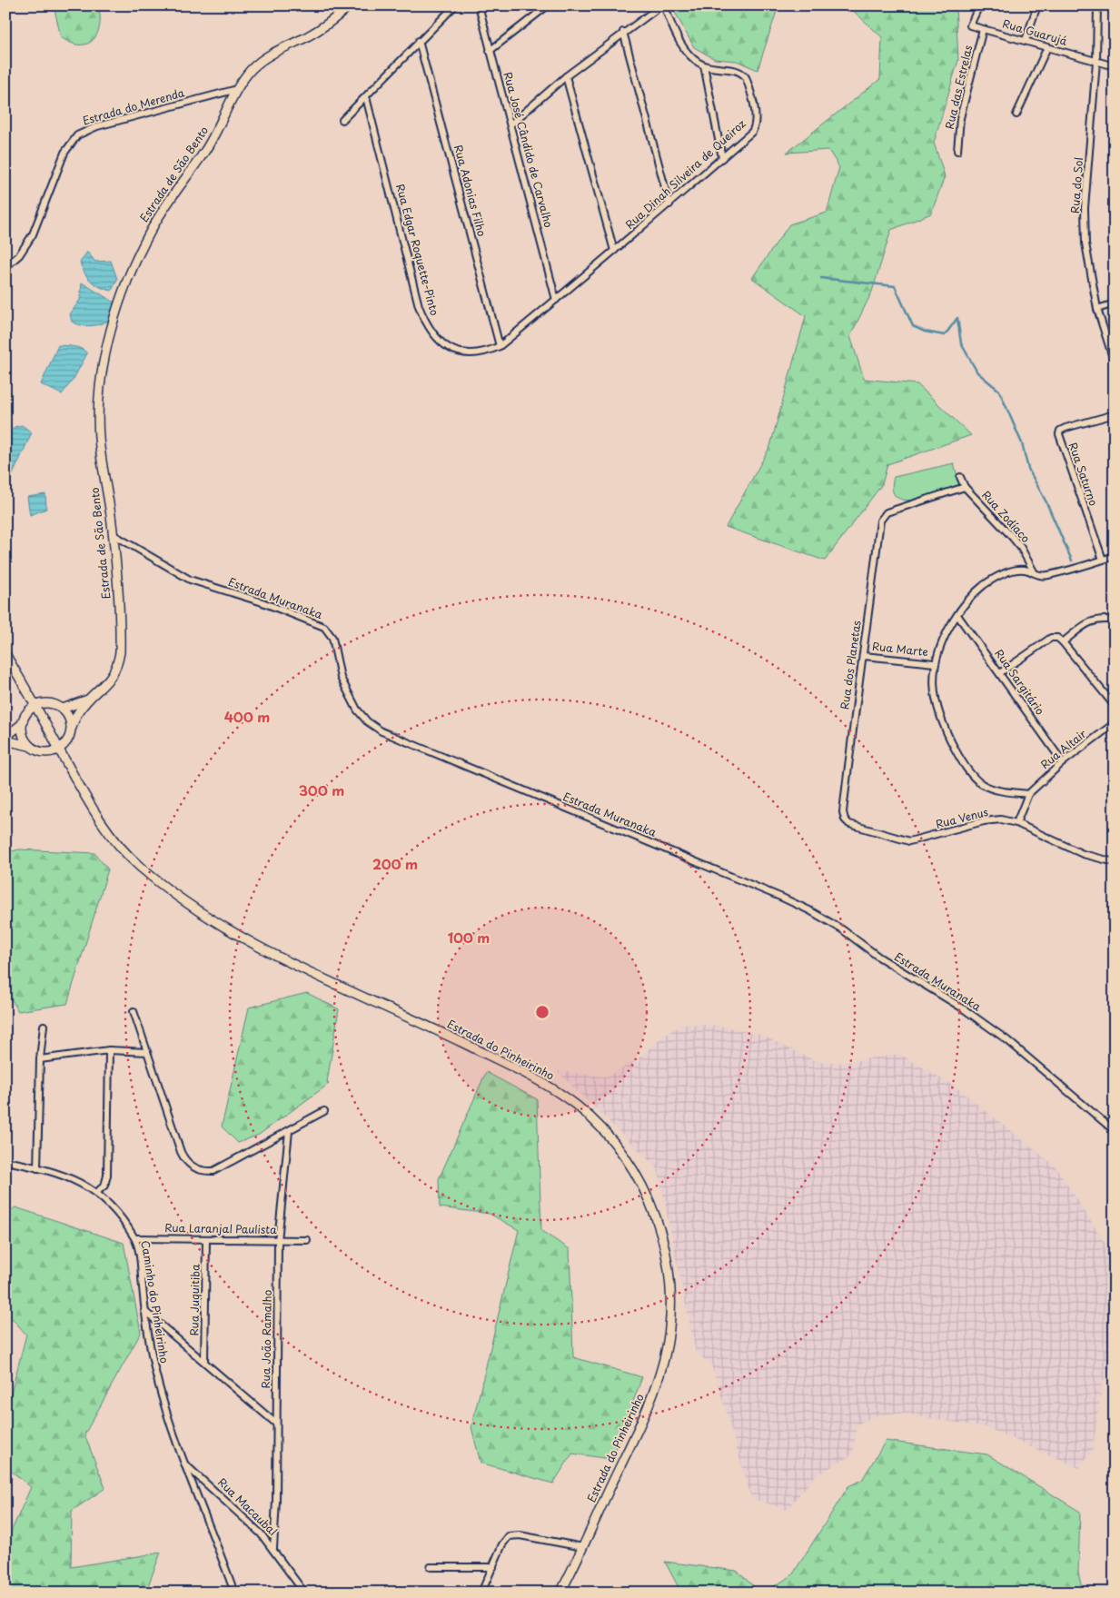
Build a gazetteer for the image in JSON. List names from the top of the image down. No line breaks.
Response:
{"streets":{"main road":["Estrada de São Bento","Estrada do Pinheirinho"],"street":["Rua Guarujá","Rua das Estrelas","Estrada do Merenda","Rua José Cândido de Carvalho","Rua Dinah Silveira de Queiroz","Rua do Sol","Rua Adonias Filho","Rua Edgar Roquette-Pinto","Rua Saturno","Rua Zodíaco","Estrada Muranaka","Rua Marte","Rua dos Planetas","Rua Sargitário","Rua Altair","Rua Venus","Rua Laranjal Paulista","Rua Juquitiba","Caminho do Pinheirinho","Rua João Ramalho","Rua Macaubal"]},"crossings":[["Rua Guarujá","Rua das Estrelas"],["Rua Guarujá","Rua do Sol"],["Estrada do Merenda","Estrada de São Bento"],["Rua José Cândido de Carvalho","Rua Dinah Silveira de Queiroz"],["Estrada de São Bento","Estrada Muranaka"],["Rua Dinah Silveira de Queiroz","Rua Adonias Filho"],["Rua Dinah Silveira de Queiroz","Rua Edgar Roquette-Pinto"],["Rua Adonias Filho","Rua Edgar Roquette-Pinto"],["Rua Zodíaco","Rua dos Planetas"],["Rua Marte","Rua dos Planetas"],["Rua dos Planetas","Rua Venus"],["Rua Sargitário","Rua Altair"],["Rua Laranjal Paulista","Rua Juquitiba"],["Rua Laranjal Paulista","Caminho do Pinheirinho"],["Rua Laranjal Paulista","Rua João Ramalho"],["Caminho do Pinheirinho","Rua Macaubal"],["Rua João Ramalho","Rua Macaubal"]],"rings":["400 m","300 m","200 m","100 m"]}
